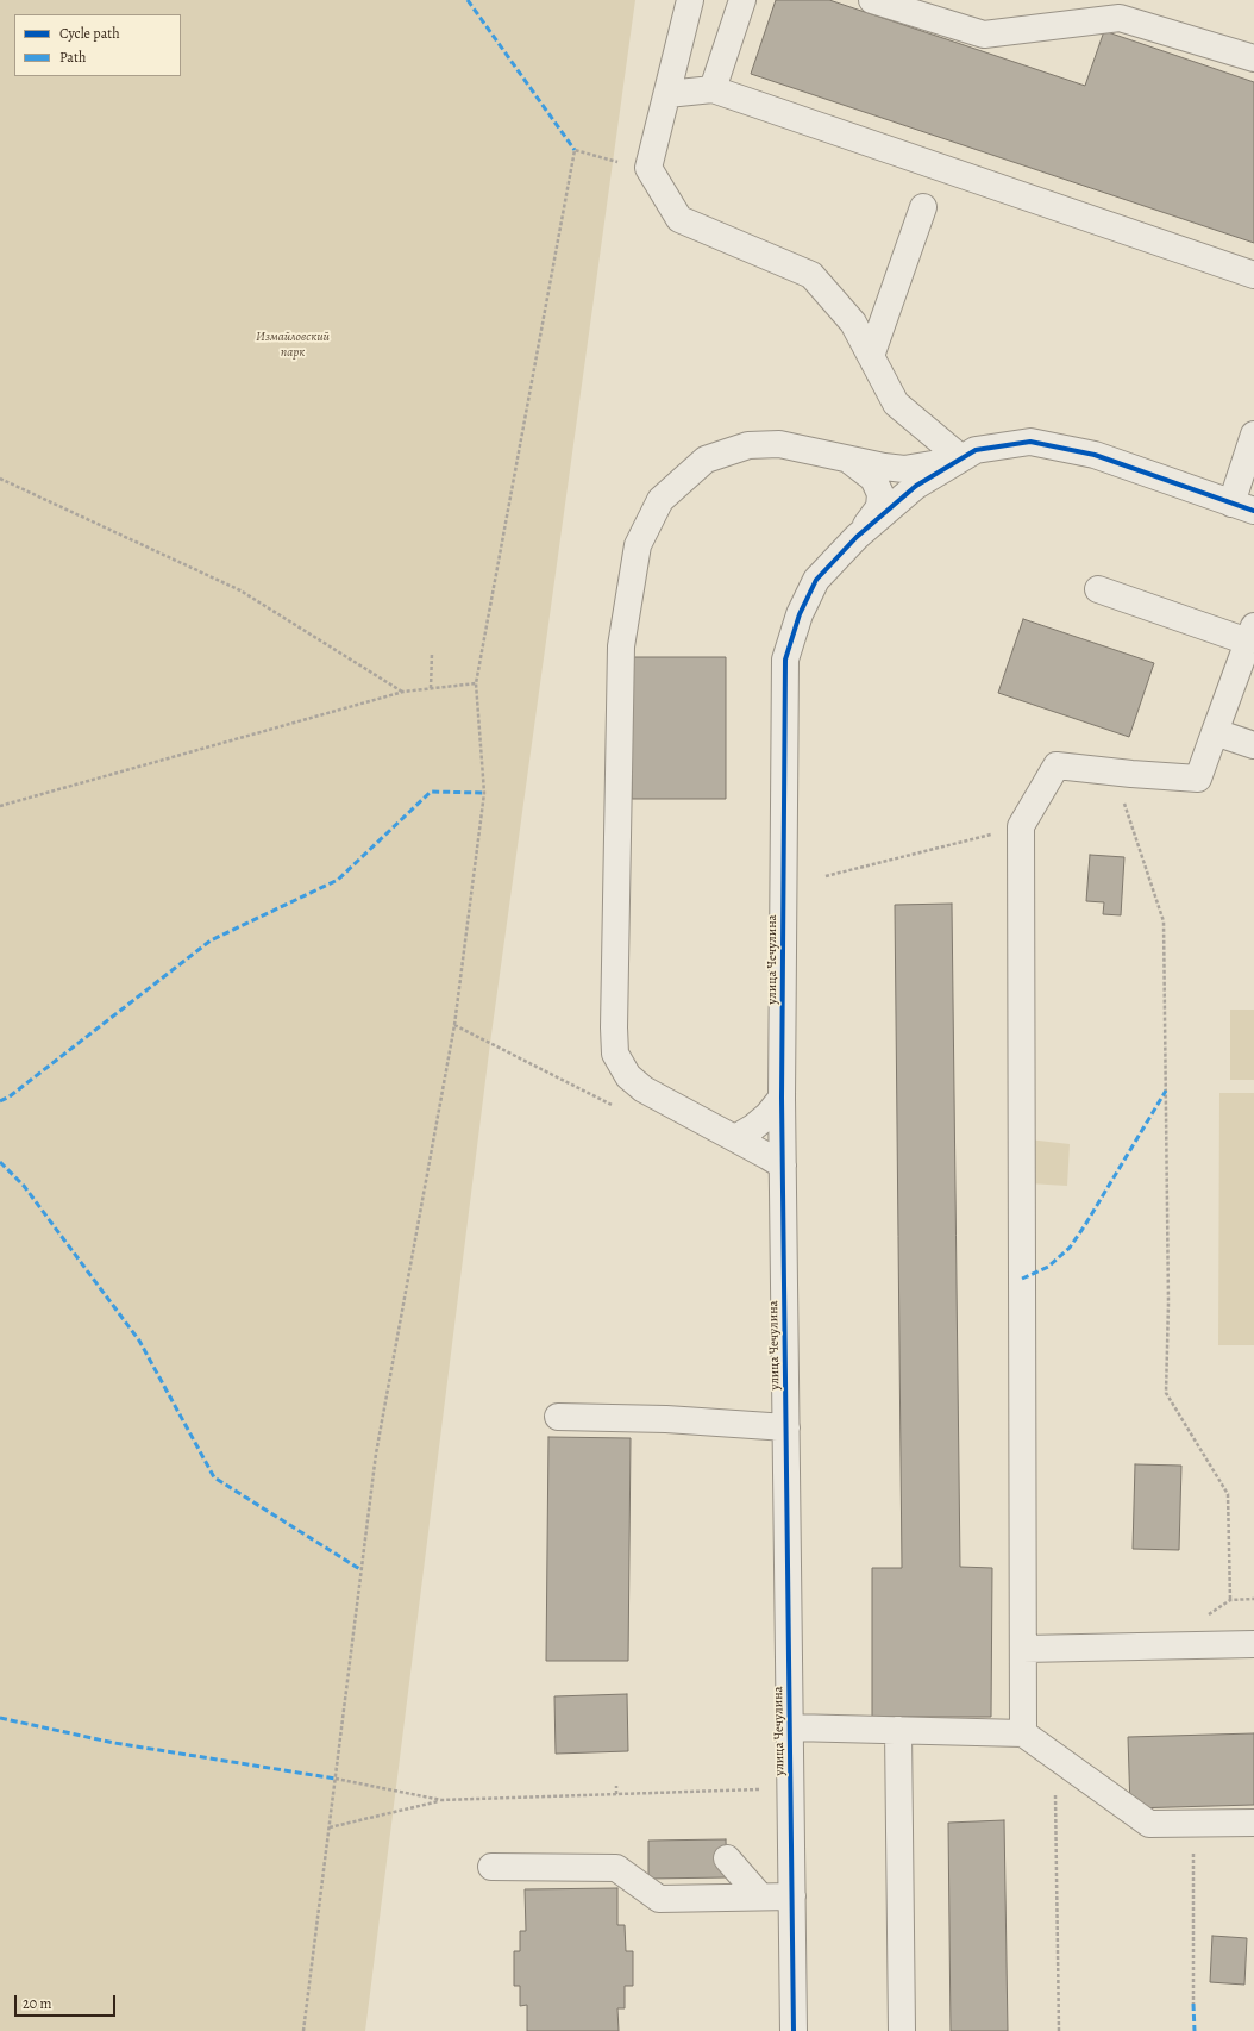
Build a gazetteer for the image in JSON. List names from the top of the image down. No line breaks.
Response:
{"streets":{"street":["улица Чечулина"]},"parks":["Измайловский парк"],"legend":["Cycle path","Path"],"scale_bar":"20 m"}
